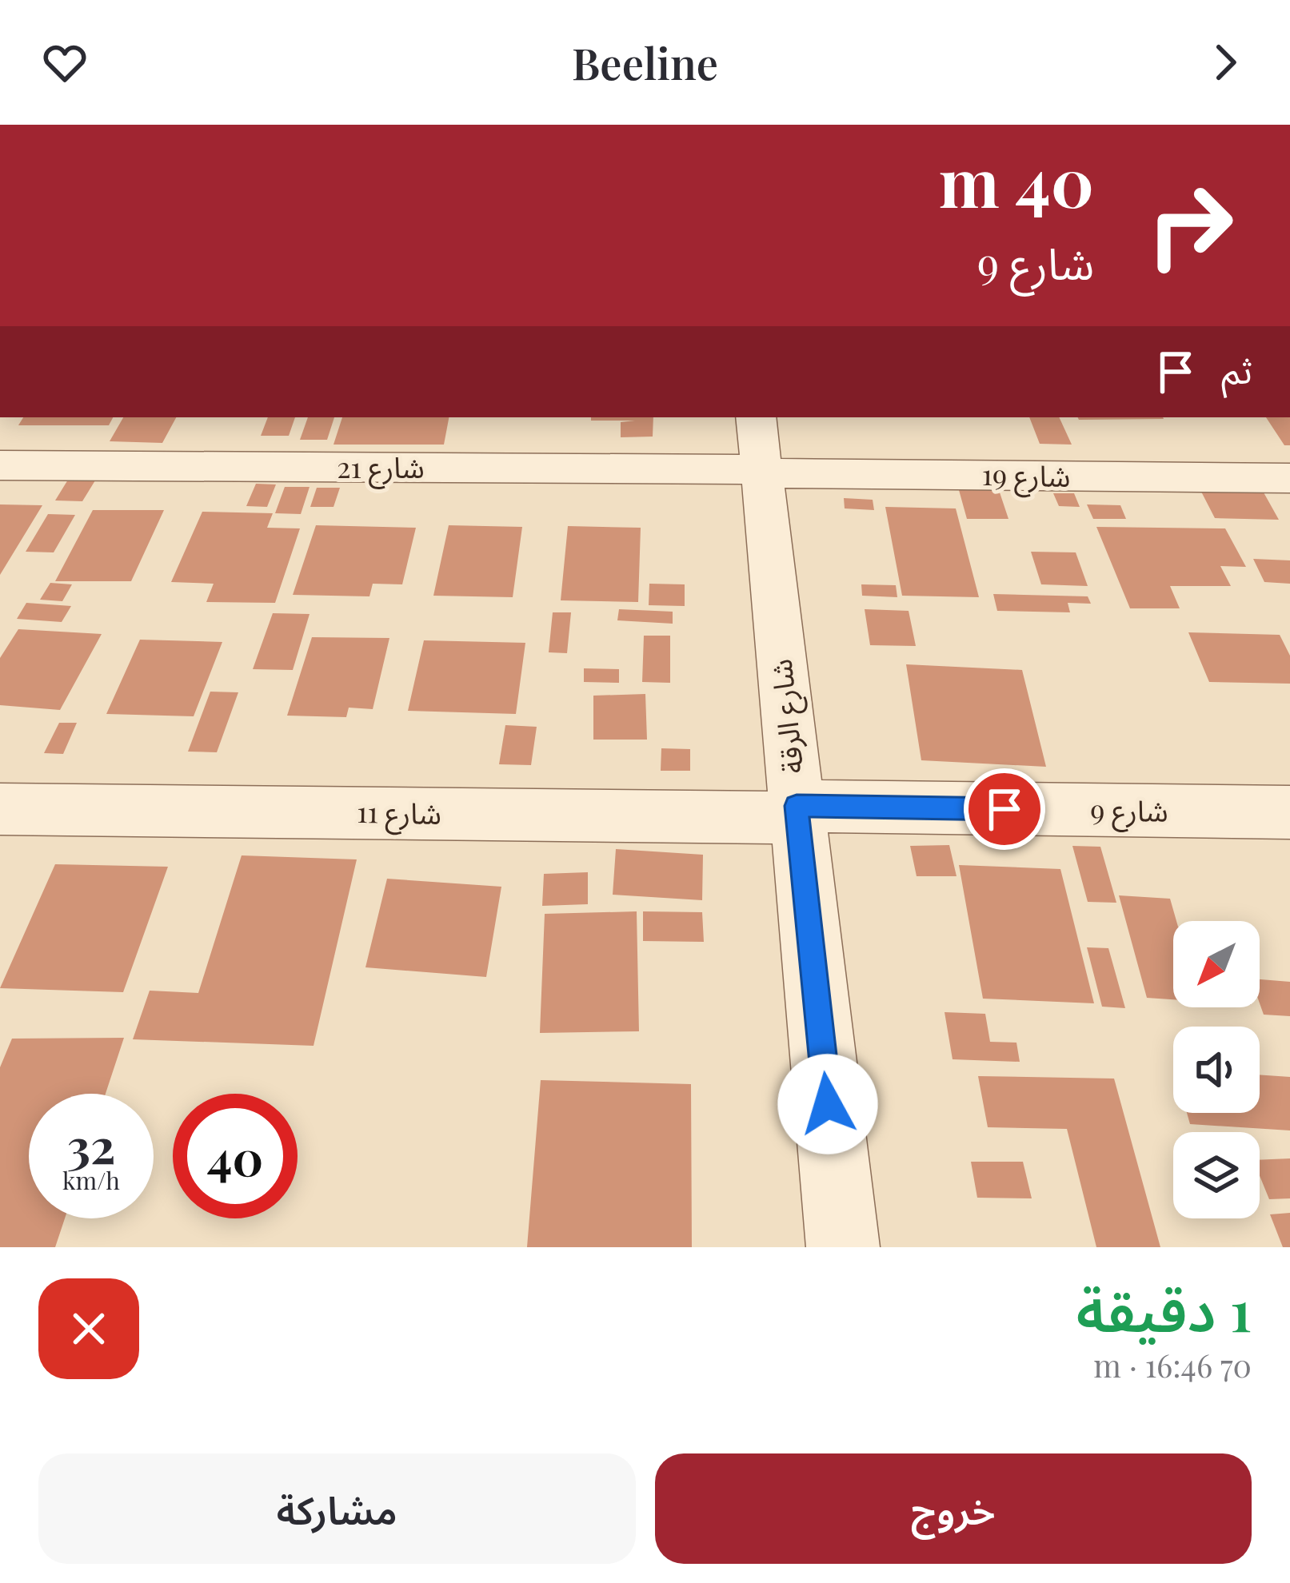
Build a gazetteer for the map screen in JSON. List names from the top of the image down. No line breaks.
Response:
{"streets":{"street":["شارع 21","شارع 19","شارع الرقة","شارع 9","شارع 11"]},"crossings":[["شارع 21","شارع 19"],["شارع 21","شارع الرقة"],["شارع 19","شارع الرقة"],["شارع الرقة","شارع 9"],["شارع الرقة","شارع 11"],["شارع 9","شارع 11"]],"north":"bottom left","page":{"header":"Beeline","turn":["40 m","شارع 9"],"then":"ثم","speed":"32 km/h","limit":"40","heading":["1 دقيقة","70 m · 16:46"],"buttons":["خروج","مشاركة"]}}
